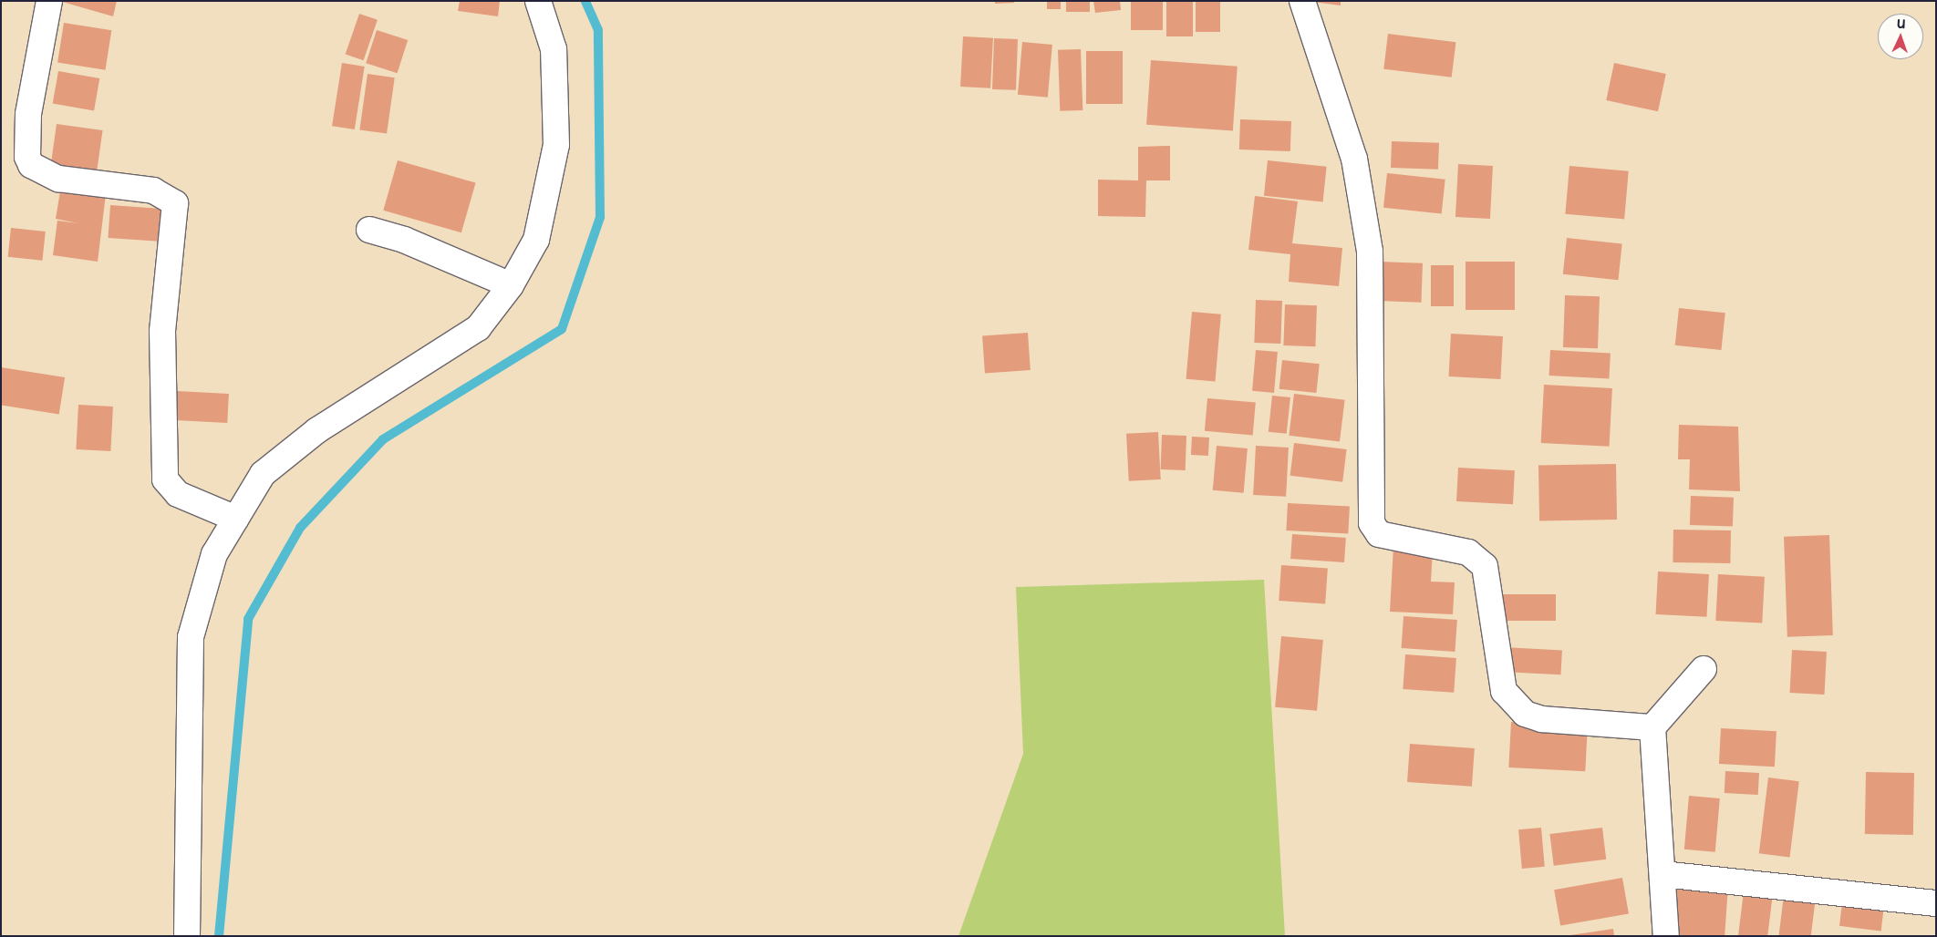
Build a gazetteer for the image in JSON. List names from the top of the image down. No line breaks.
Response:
{"north":"top"}
